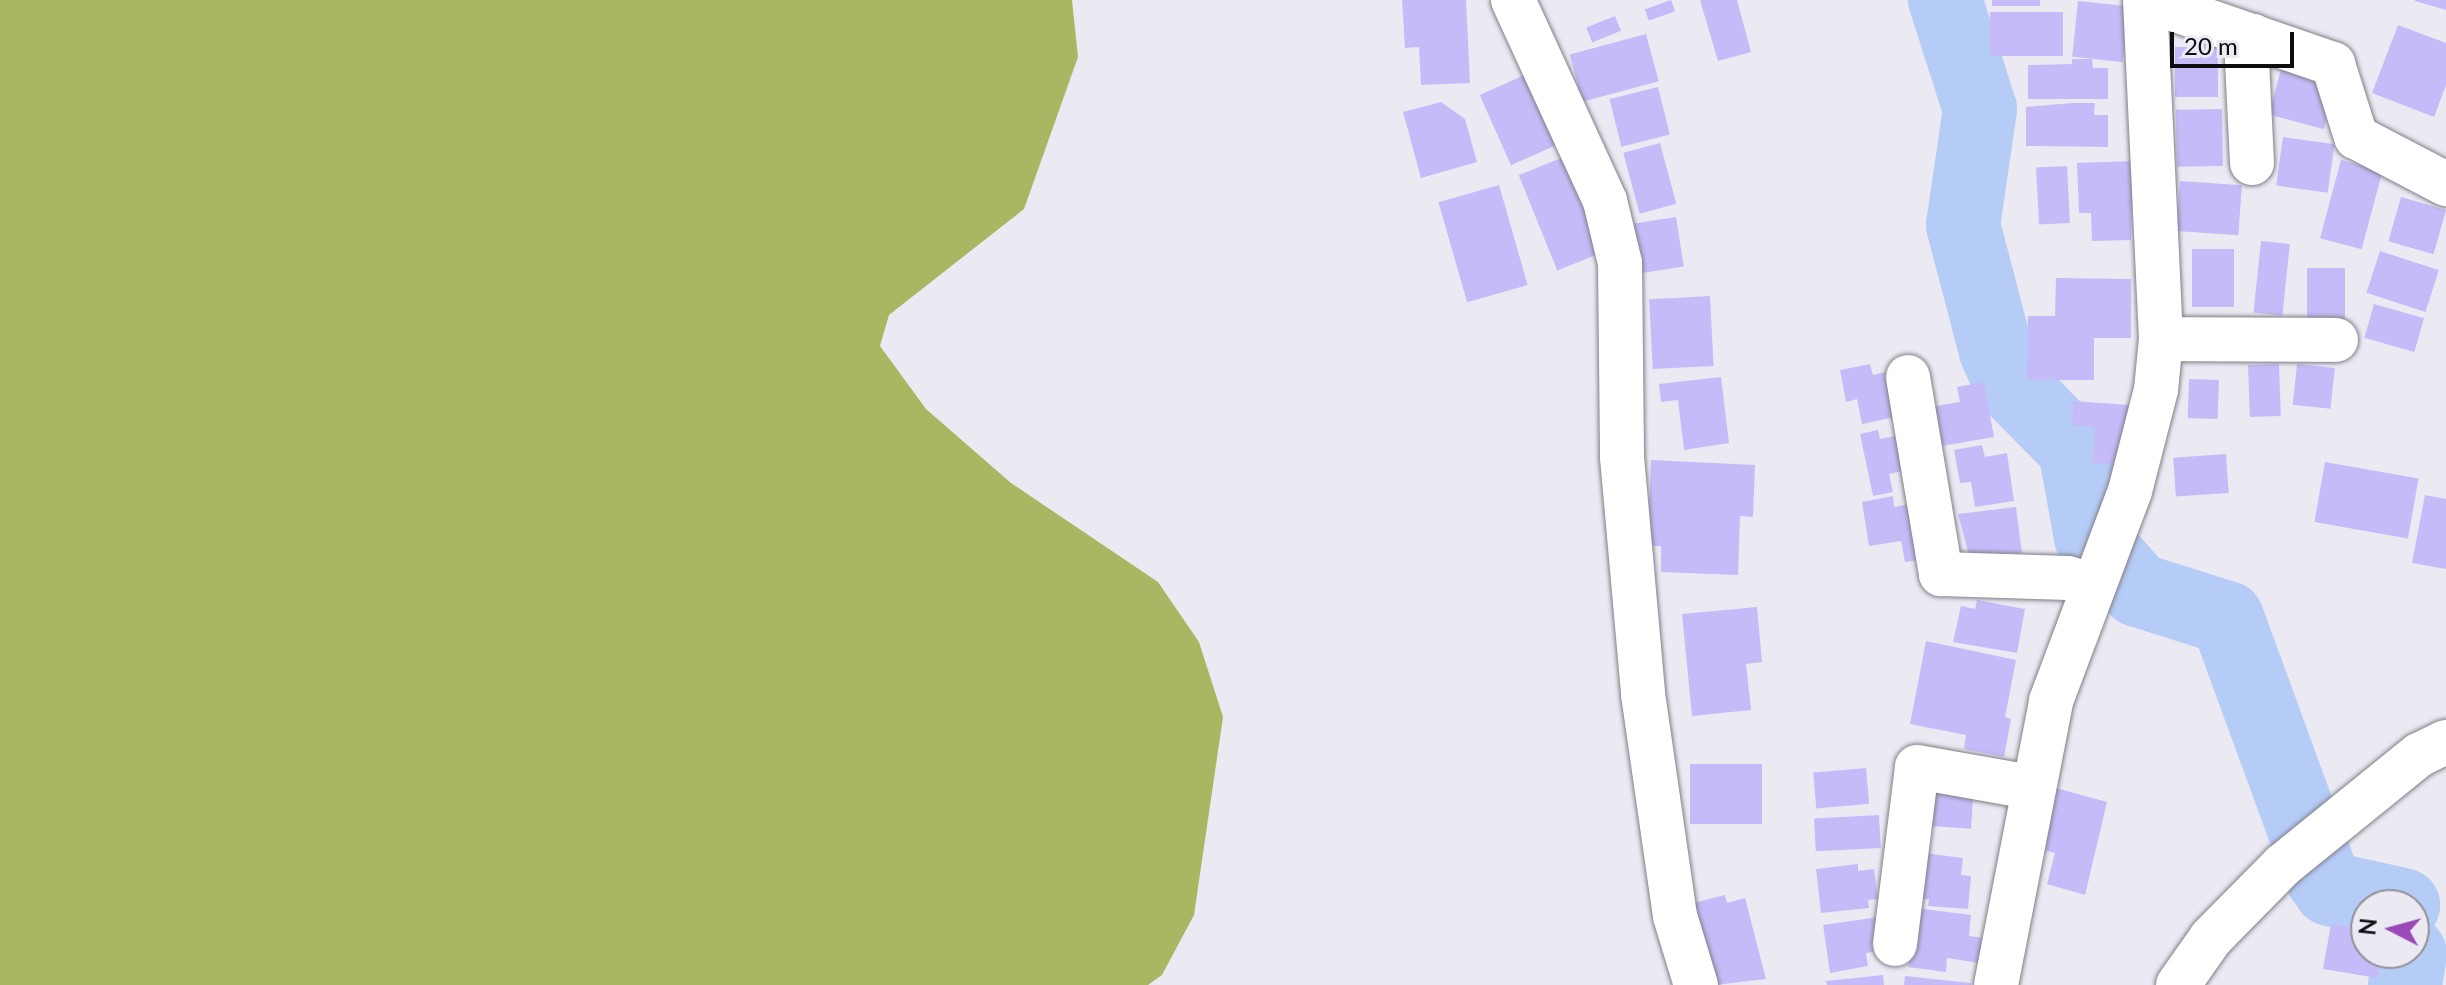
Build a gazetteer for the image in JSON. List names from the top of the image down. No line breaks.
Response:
{"scale_bar":"20 m","north":"left"}
